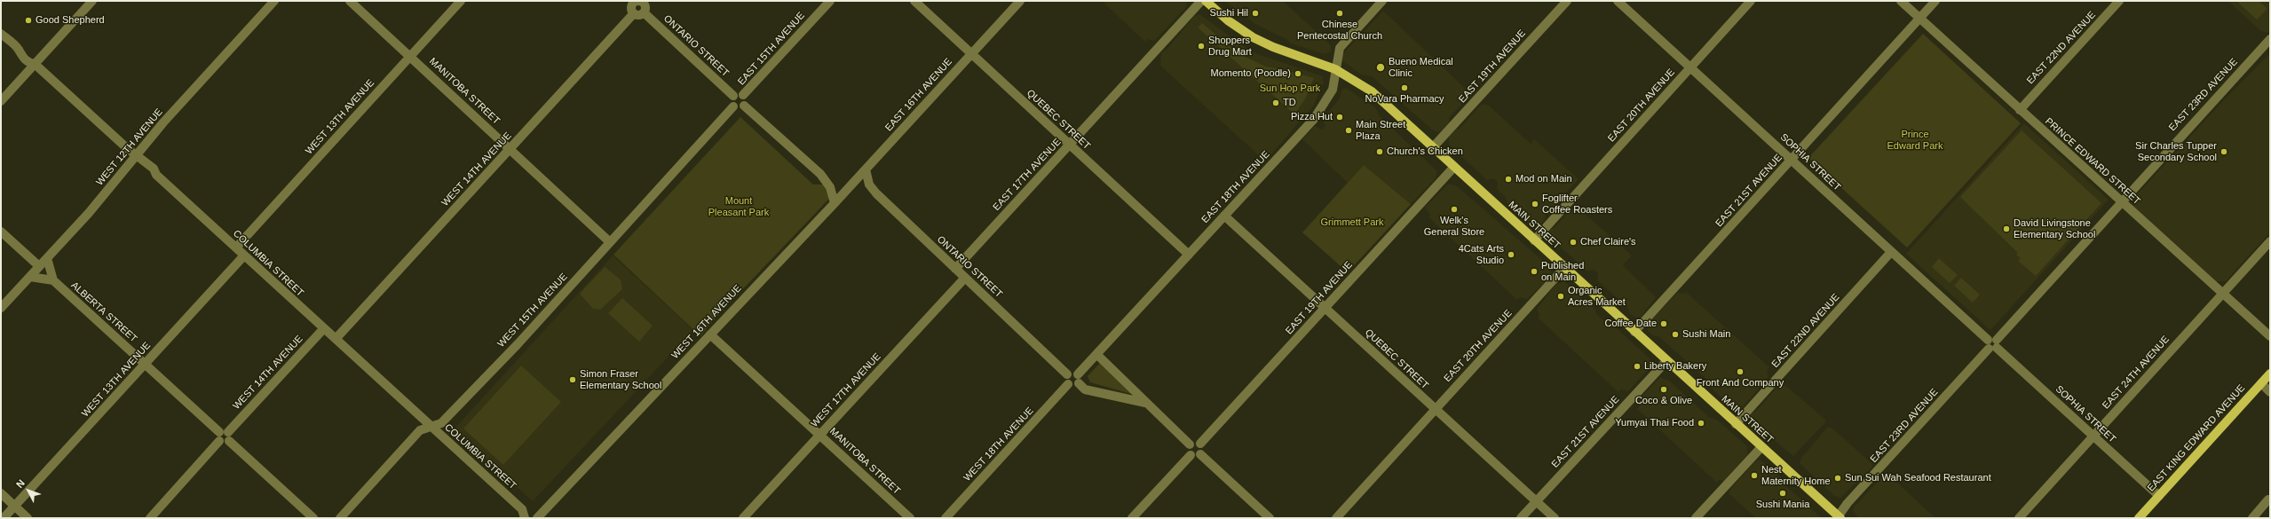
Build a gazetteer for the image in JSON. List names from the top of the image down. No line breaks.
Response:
{"streets":{"main road":["MAIN STREET","EAST KING EDWARD AVENUE"],"street":["ONTARIO STREET","EAST 22ND AVENUE","EAST 15TH AVENUE","EAST 19TH AVENUE","MANITOBA STREET","EAST 16TH AVENUE","EAST 23RD AVENUE","EAST 20TH AVENUE","WEST 13TH AVENUE","QUEBEC STREET","WEST 12TH AVENUE","PRINCE EDWARD STREET","SOPHIA STREET","WEST 14TH AVENUE","EAST 17TH AVENUE","EAST 18TH AVENUE","EAST 21ST AVENUE","COLUMBIA STREET","WEST 15TH AVENUE","ALBERTA STREET","WEST 16TH AVENUE","EAST 24TH AVENUE","WEST 17TH AVENUE","WEST 18TH AVENUE"]},"crossings":[["ONTARIO STREET","EAST 15TH AVENUE"],["ONTARIO STREET","EAST 16TH AVENUE"],["ONTARIO STREET","WEST 14TH AVENUE"],["ONTARIO STREET","EAST 17TH AVENUE"],["ONTARIO STREET","EAST 18TH AVENUE"],["ONTARIO STREET","WEST 15TH AVENUE"],["ONTARIO STREET","WEST 17TH AVENUE"],["ONTARIO STREET","WEST 18TH AVENUE"],["EAST 22ND AVENUE","PRINCE EDWARD STREET"],["EAST 22ND AVENUE","SOPHIA STREET"],["EAST 22ND AVENUE","MAIN STREET"],["EAST 15TH AVENUE","WEST 15TH AVENUE"],["EAST 19TH AVENUE","QUEBEC STREET"],["EAST 19TH AVENUE","MAIN STREET"],["MANITOBA STREET","WEST 13TH AVENUE"],["MANITOBA STREET","WEST 14TH AVENUE"],["MANITOBA STREET","WEST 15TH AVENUE"],["MANITOBA STREET","WEST 16TH AVENUE"],["MANITOBA STREET","WEST 17TH AVENUE"],["EAST 16TH AVENUE","QUEBEC STREET"],["EAST 16TH AVENUE","WEST 16TH AVENUE"],["EAST 23RD AVENUE","PRINCE EDWARD STREET"],["EAST 23RD AVENUE","SOPHIA STREET"],["EAST 23RD AVENUE","MAIN STREET"],["EAST 20TH AVENUE","QUEBEC STREET"],["EAST 20TH AVENUE","SOPHIA STREET"],["EAST 20TH AVENUE","MAIN STREET"],["WEST 13TH AVENUE","COLUMBIA STREET"],["WEST 13TH AVENUE","ALBERTA STREET"],["QUEBEC STREET","EAST 17TH AVENUE"],["QUEBEC STREET","EAST 18TH AVENUE"],["QUEBEC STREET","EAST 21ST AVENUE"],["WEST 12TH AVENUE","COLUMBIA STREET"],["PRINCE EDWARD STREET","EAST 21ST AVENUE"],["PRINCE EDWARD STREET","EAST 24TH AVENUE"],["SOPHIA STREET","EAST 21ST AVENUE"],["SOPHIA STREET","EAST 24TH AVENUE"],["SOPHIA STREET","EAST KING EDWARD AVENUE"],["WEST 14TH AVENUE","COLUMBIA STREET"],["WEST 14TH AVENUE","ALBERTA STREET"],["EAST 18TH AVENUE","MAIN STREET"],["EAST 18TH AVENUE","WEST 18TH AVENUE"],["EAST 21ST AVENUE","MAIN STREET"],["COLUMBIA STREET","WEST 15TH AVENUE"],["COLUMBIA STREET","WEST 16TH AVENUE"]],"parks":["Sun Hop Park","Prince Edward Park","Mount Pleasant Park","Grimmett Park"],"places":["Sushi Hil","Chinese Pentecostal Church","Good Shepherd","Shoppers Drug Mart","Bueno Medical Clinic","Momento (Poodle)","NoVara Pharmacy","TD","Pizza Hut","Main Street Plaza","Church's Chicken","Sir Charles Tupper Secondary School","Mod on Main","Foglifter Coffee Roasters","Welk's General Store","David Livingstone Elementary School","Chef Claire's","4Cats Arts Studio","Published on Main","Organic Acres Market","Coffee Date","Sushi Main","Liberty Bakery","Front And Company","Simon Fraser Elementary School","Coco & Olive","Yumyai Thai Food","Nest Maternity Home","Sun Sui Wah Seafood Restaurant","Sushi Mania"],"north":"top left"}
